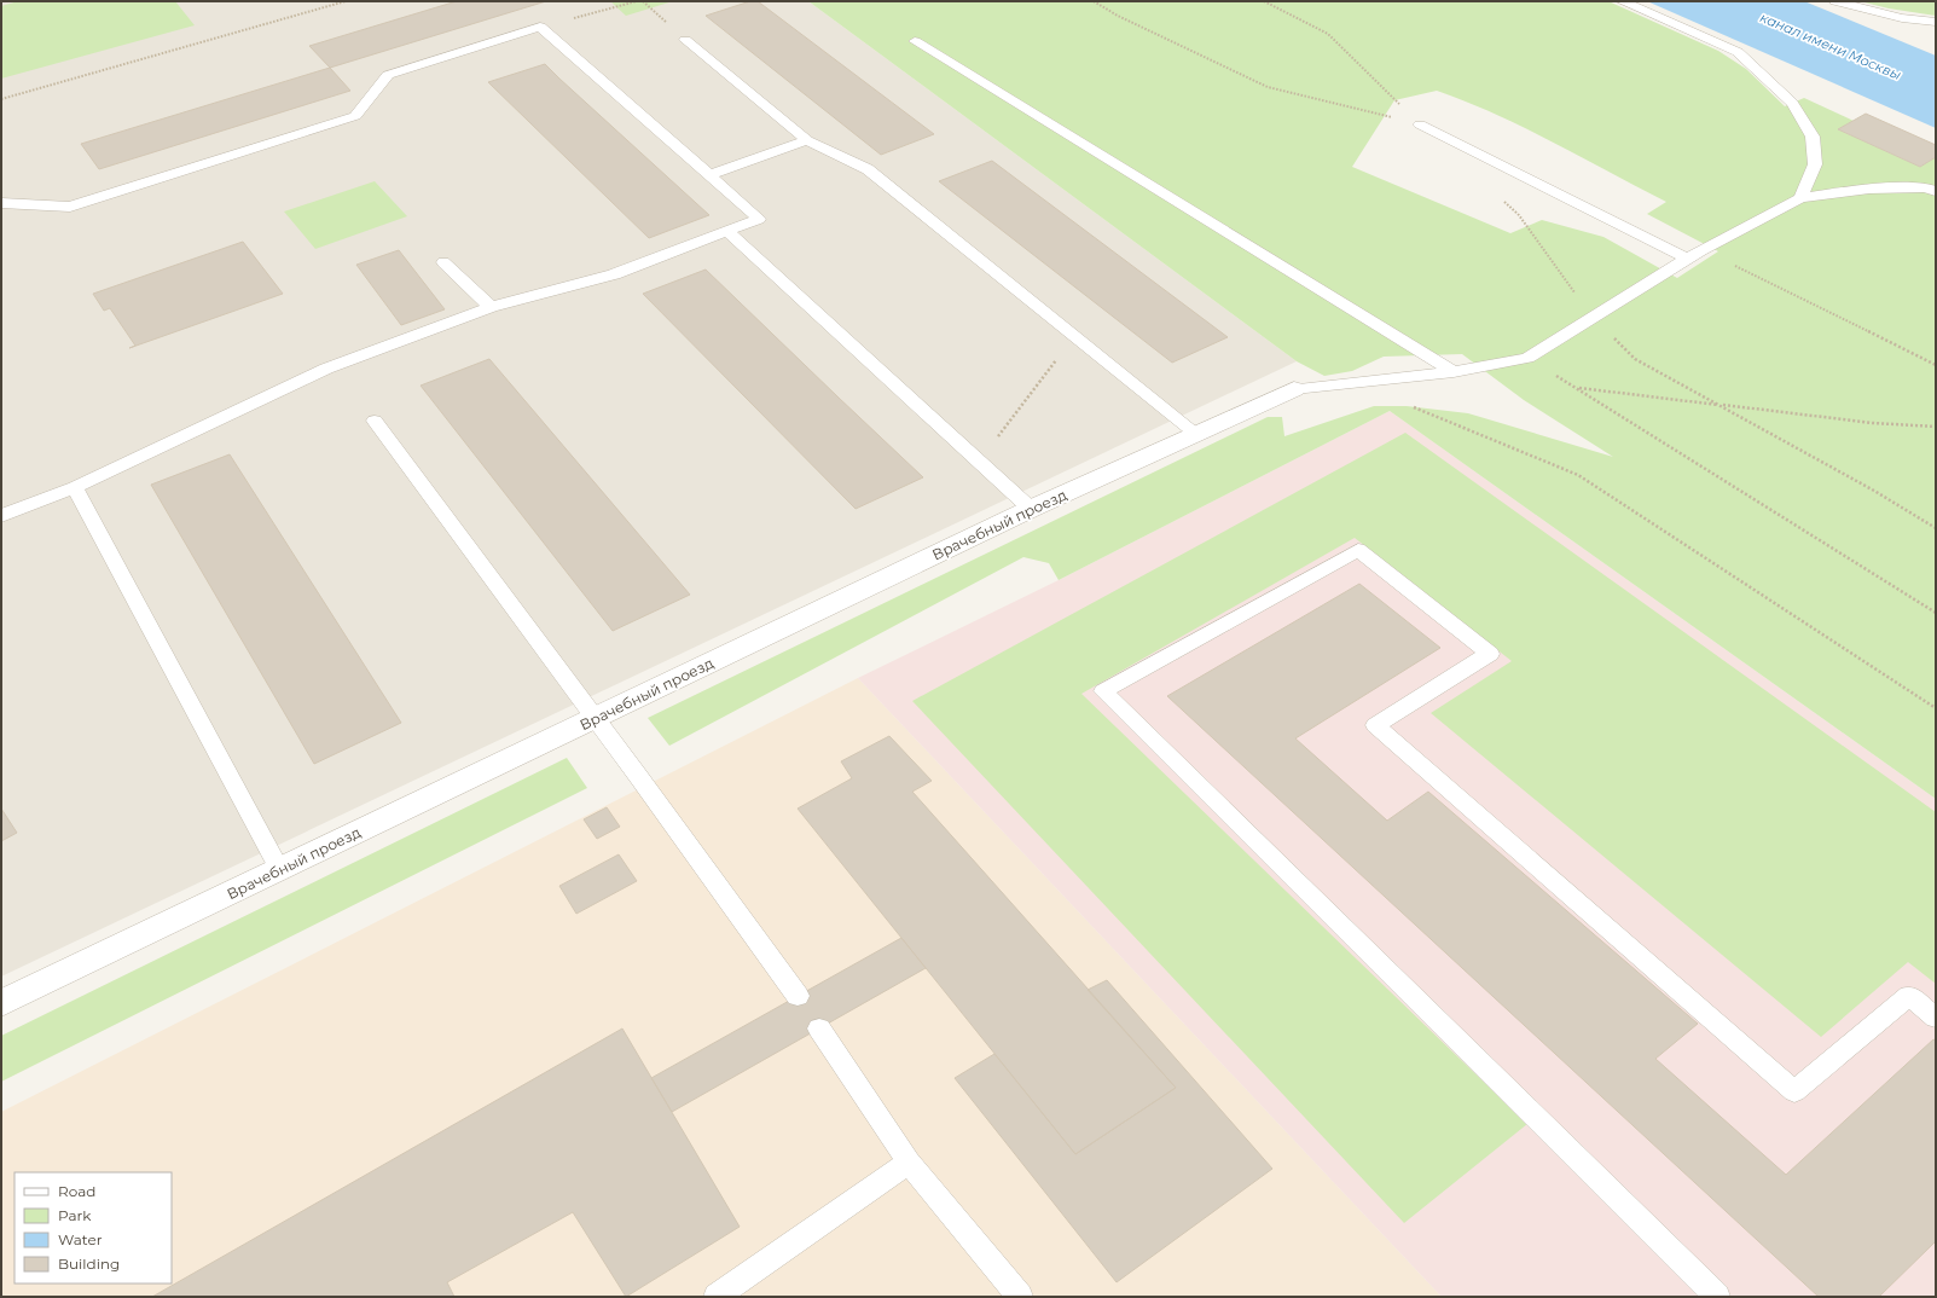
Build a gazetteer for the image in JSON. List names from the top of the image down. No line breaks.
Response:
{"streets":{"street":["Врачебный проезд"]},"water":["канал имени Москвы"],"legend":["Road","Park","Water","Building"]}
